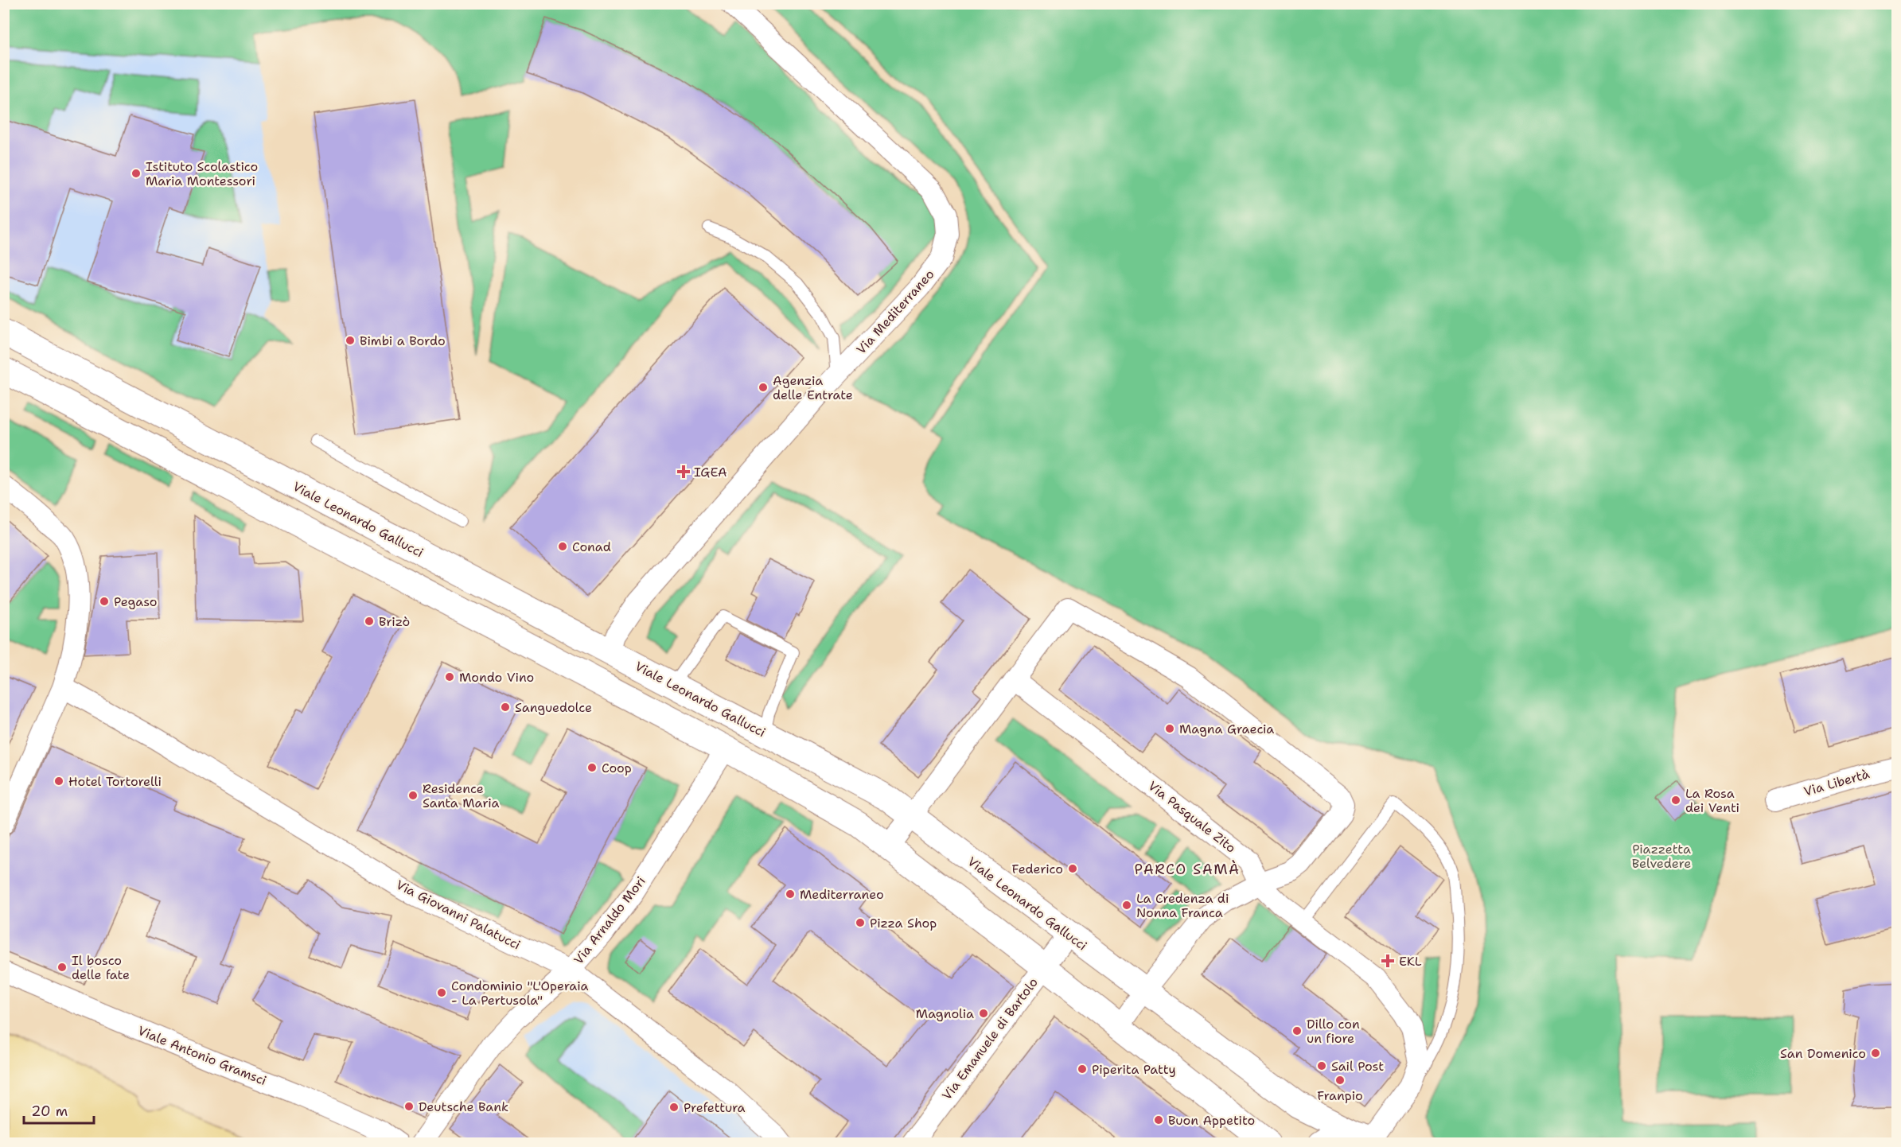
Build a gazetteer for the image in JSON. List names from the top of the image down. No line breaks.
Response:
{"streets":{"street":["Via Mediterraneo","Viale Leonardo Gallucci","Via Libertà","Via Pasquale Zito","Via Giovanni Palatucci","Via Arnaldo Mori","Via Emanuele di Bartolo","Viale Antonio Gramsci"]},"crossings":[["Via Mediterraneo","Viale Leonardo Gallucci"],["Viale Leonardo Gallucci","Via Pasquale Zito"],["Viale Leonardo Gallucci","Via Emanuele di Bartolo"],["Via Giovanni Palatucci","Via Arnaldo Mori"]],"districts":["PARCO SAMÀ"],"parks":["Piazzetta Belvedere"],"places":{"other":["Istituto Scolastico Maria Montessori","Bimbi a Bordo","Agenzia delle Entrate","Conad","Pegaso","Brizò","Mondo Vino","Sanguedolce","Magna Graecia","Coop","Hotel Tortorelli","Residence Santa Maria","La Rosa dei Venti","Federico","Mediterraneo","La Credenza di Nonna Franca","Pizza Shop","Il bosco delle fate","Condominio \"L'Operaia - La Pertusola\"","Magnolia","Dillo con un fiore","San Domenico","Sail Post","Piperita Patty","Franpio","Deutsche Bank","Prefettura","Buon Appetito"],"health":["IGEA","EKL"]},"scale_bar":"20 m"}
